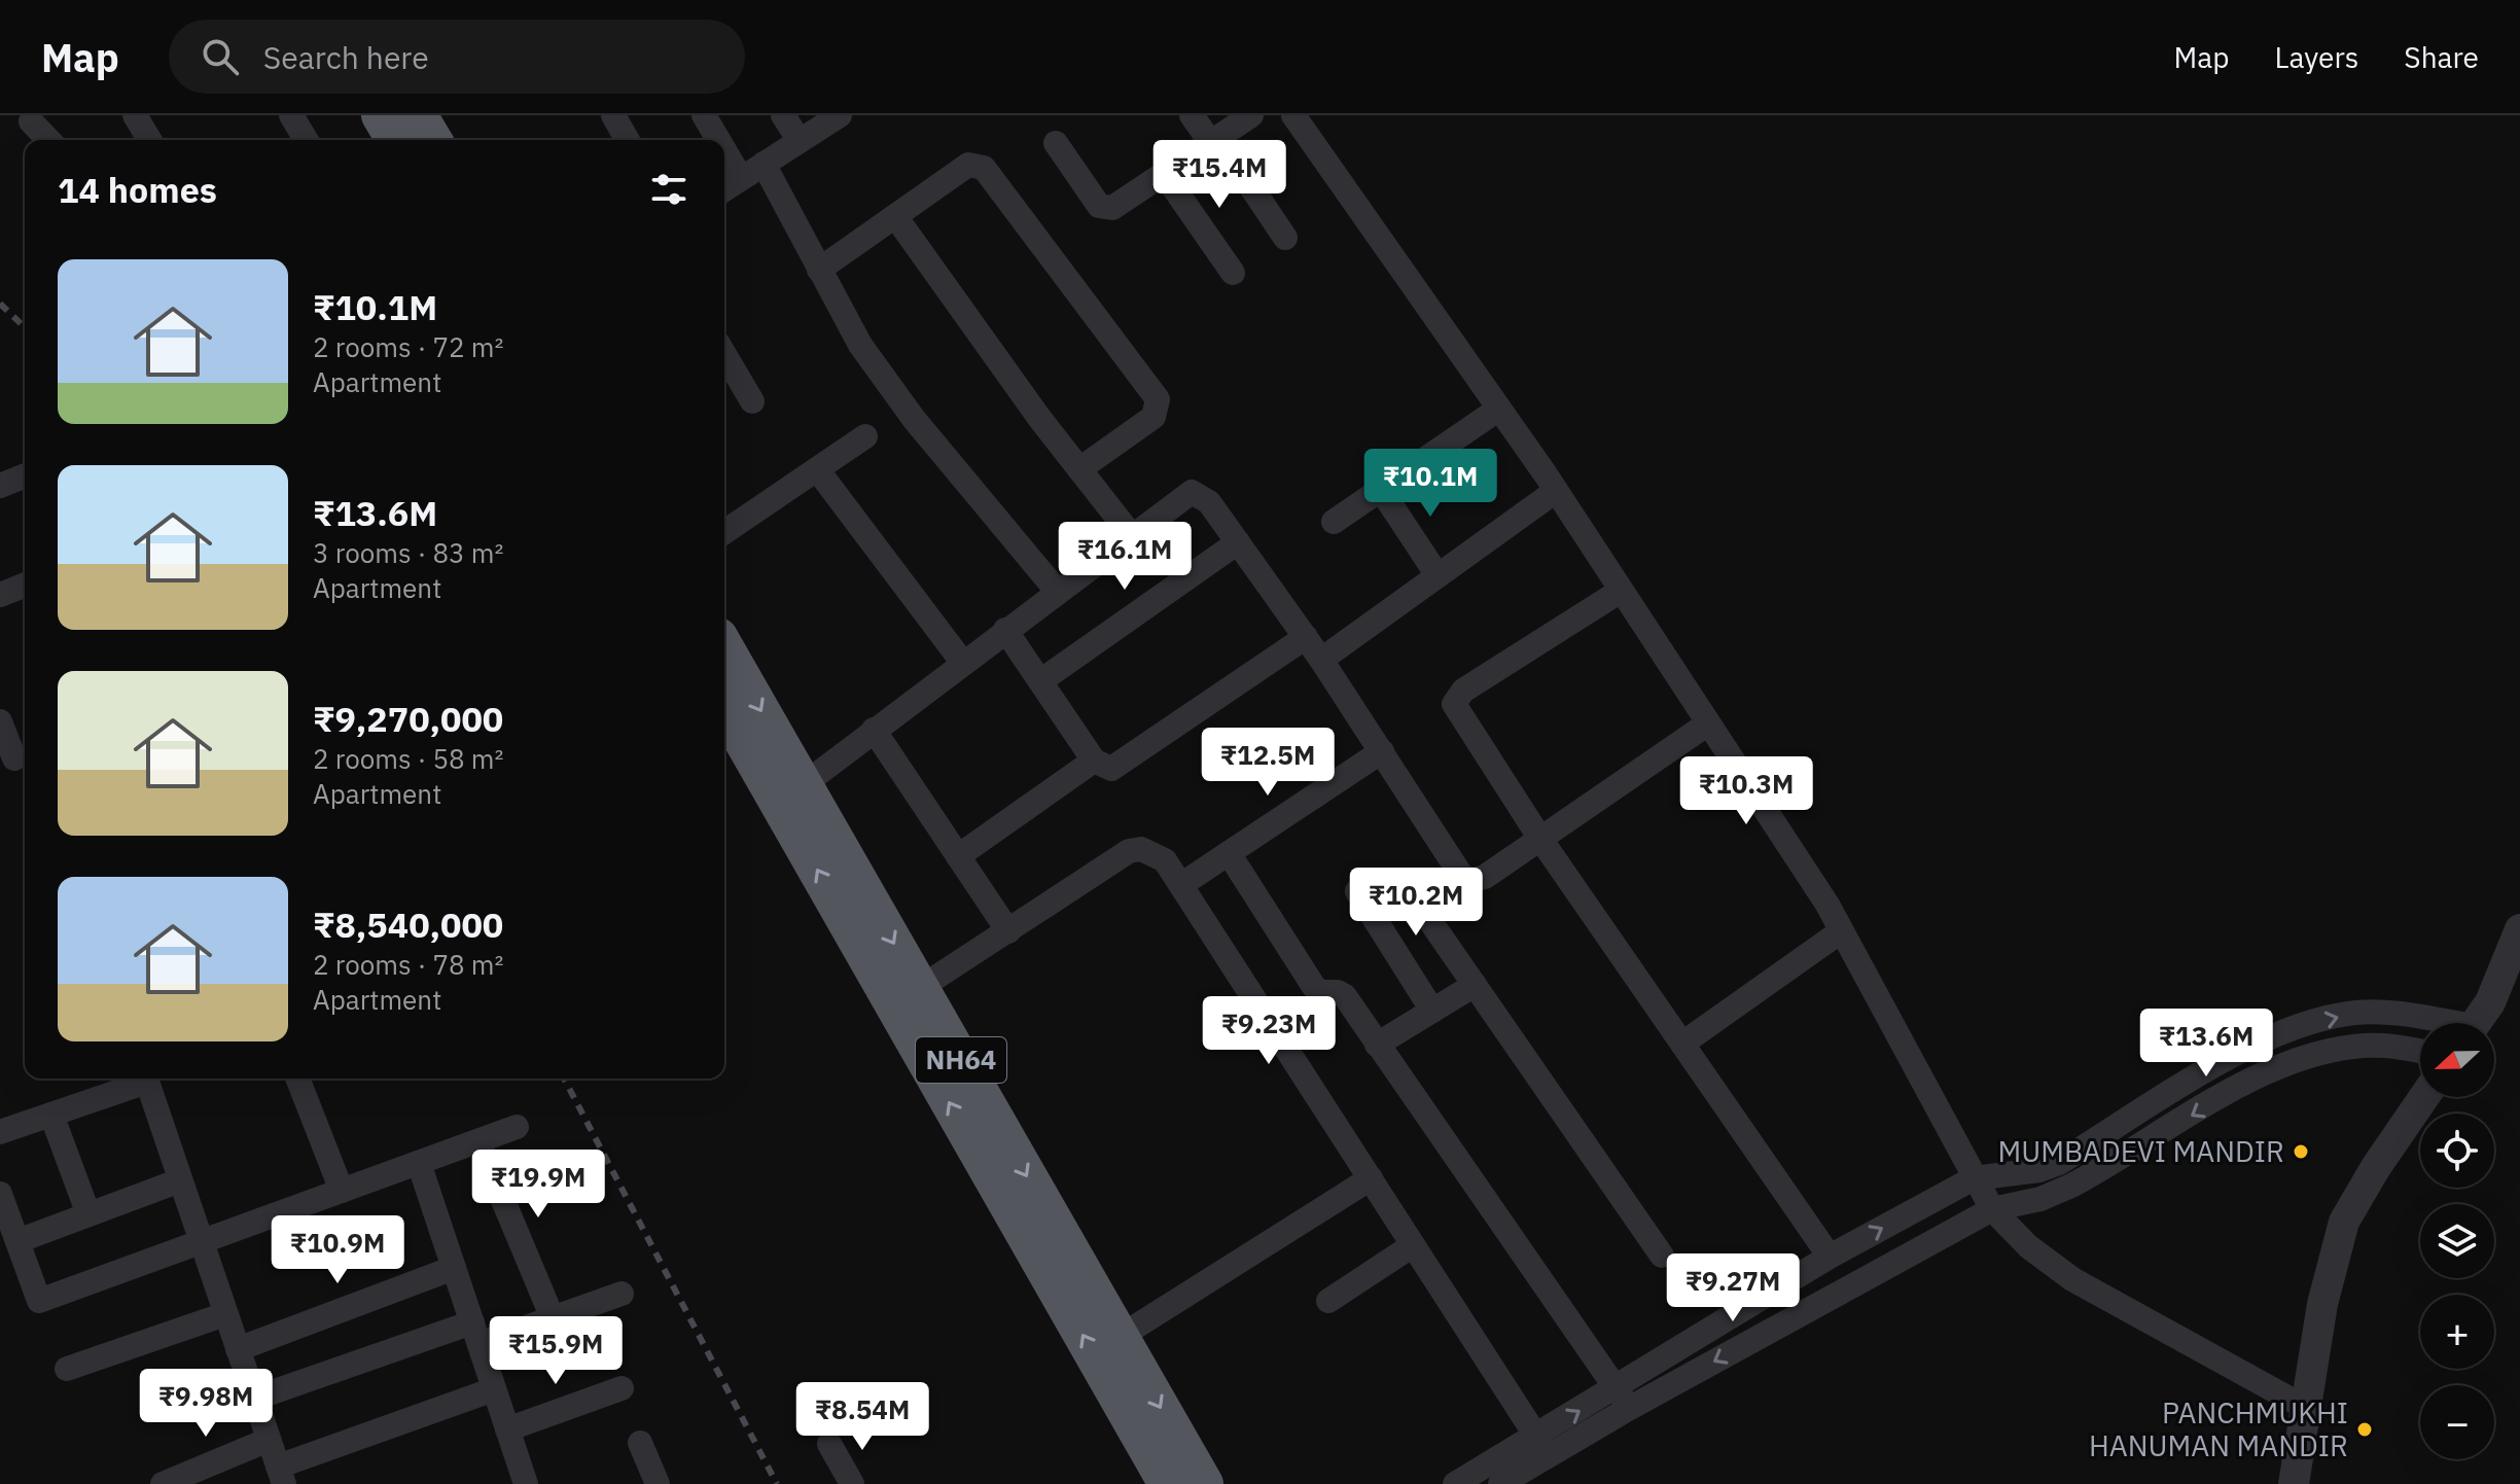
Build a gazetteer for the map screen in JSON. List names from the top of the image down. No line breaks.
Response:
{"streets":{"highway":["NH64"]},"places":["MUMBADEVI MANDIR","PANCHMUKHI HANUMAN MANDIR"],"north":"left","page":{"header":"Map","search":"Search here","nav":["Map","Layers","Share"],"price":["₹15.4M","₹10.1M","₹16.1M","₹12.5M","₹10.3M","₹10.2M","₹9.23M","₹13.6M","₹19.9M","₹10.9M","₹9.27M","₹15.9M","₹9.98M","₹8.54M"],"heading":"14 homes","list":[{"name":"₹10.1M","note":"2 rooms · 72 m² · Apartment"},{"name":"₹13.6M","note":"3 rooms · 83 m² · Apartment"},{"name":"₹9,270,000","note":"2 rooms · 58 m² · Apartment"},{"name":"₹8,540,000","note":"2 rooms · 78 m² · Apartment"}],"map_buttons":["+","−"]}}
